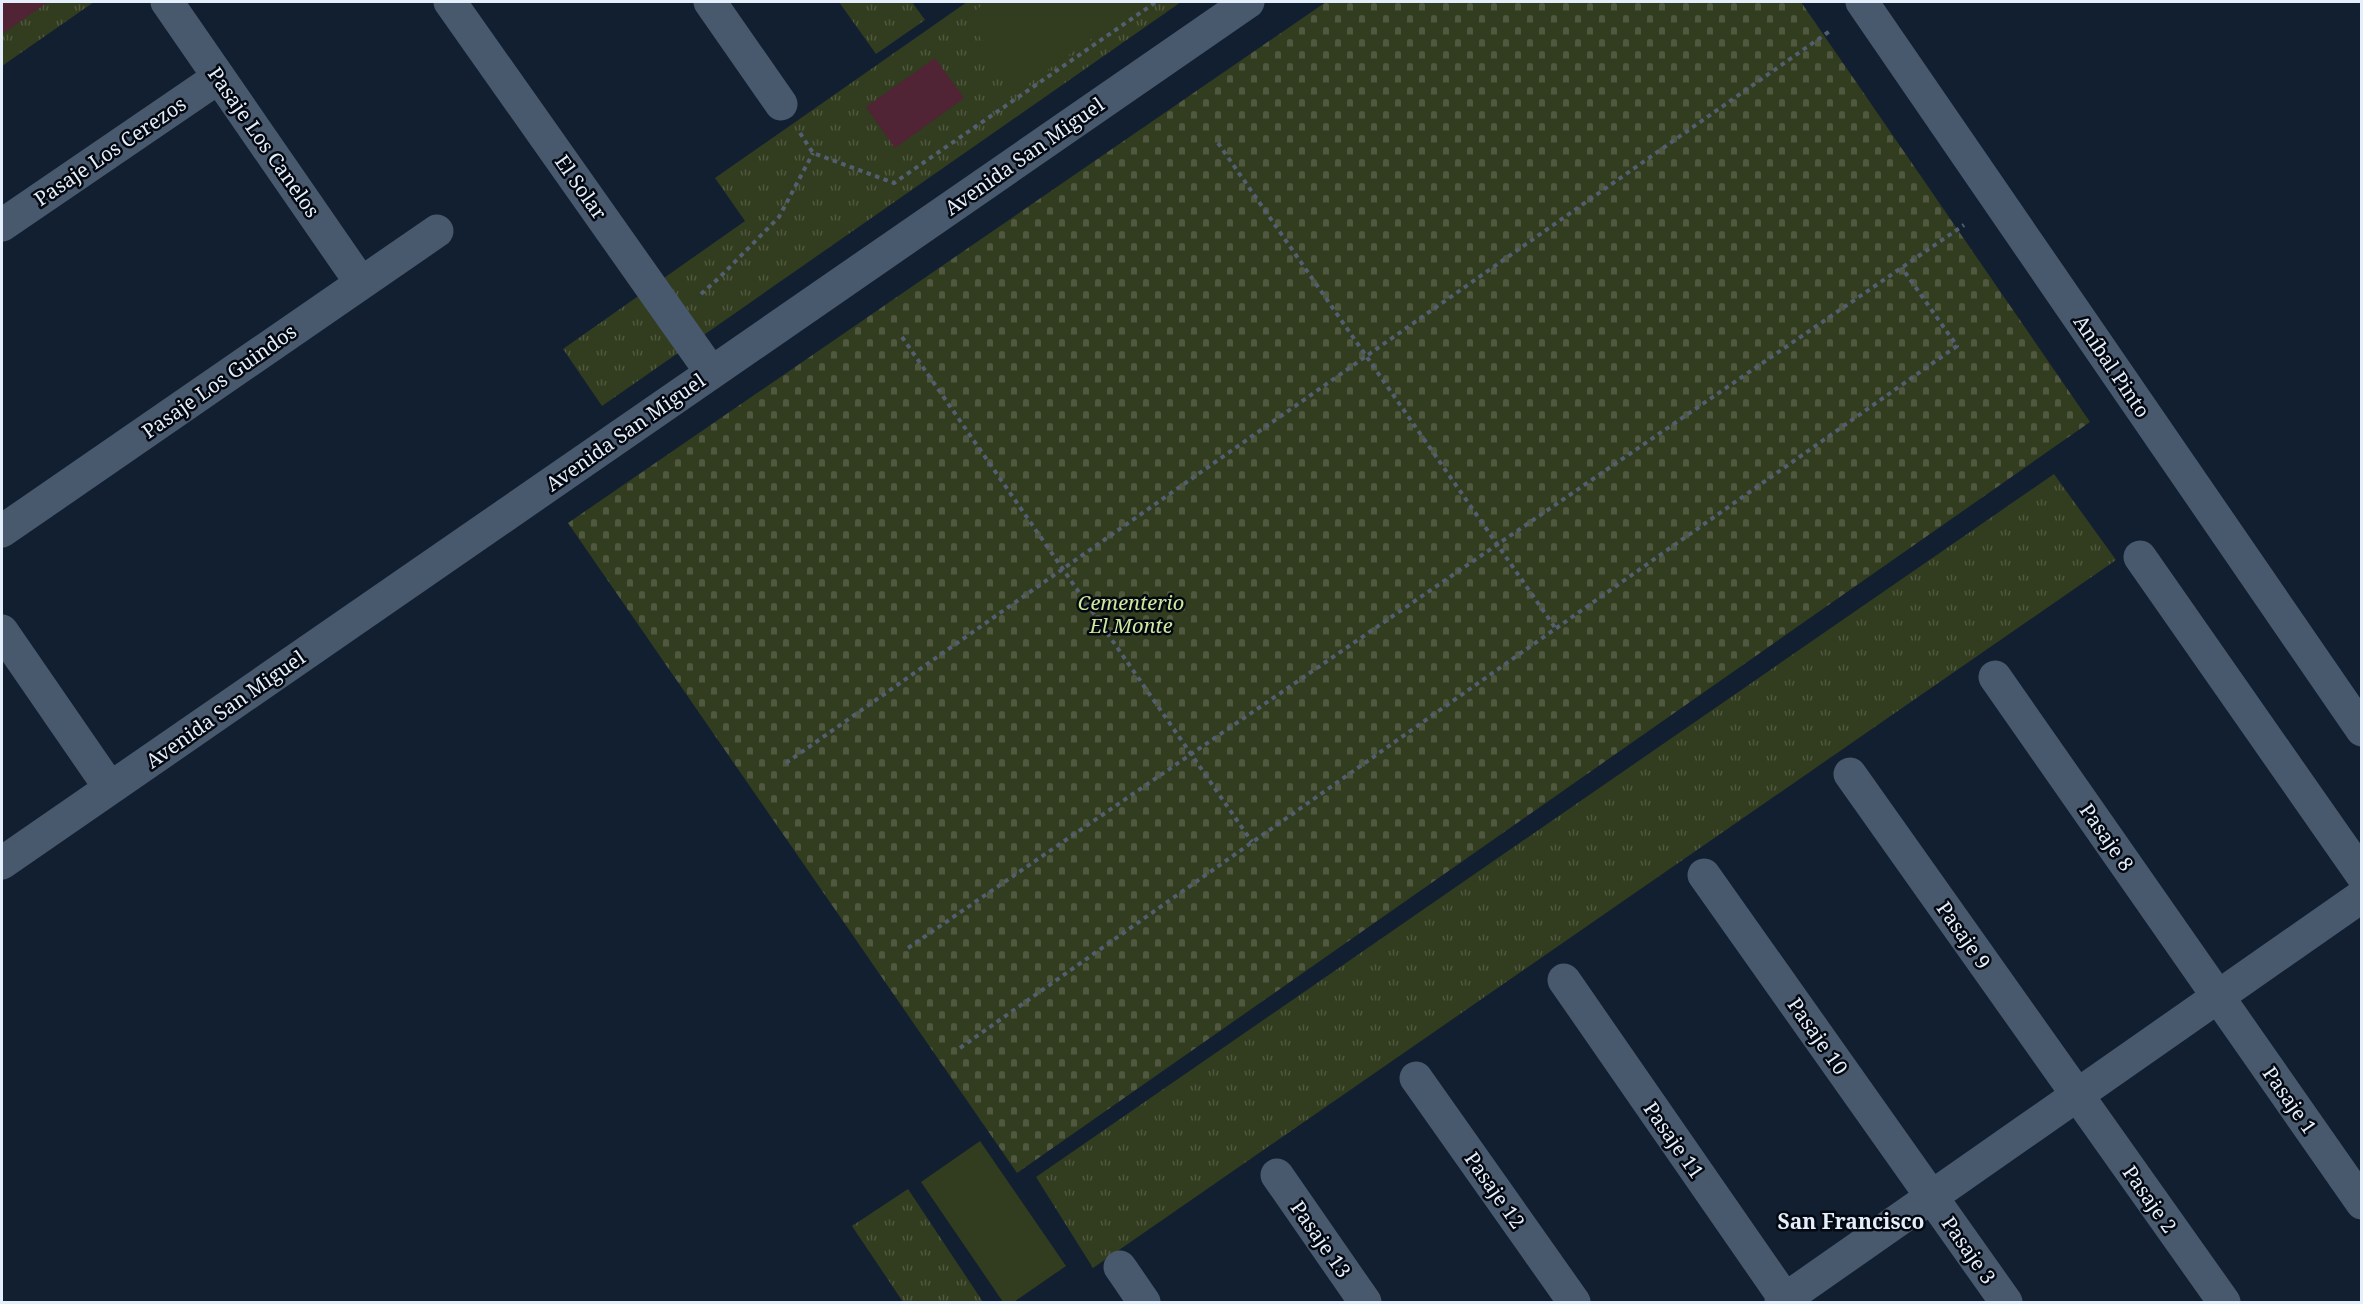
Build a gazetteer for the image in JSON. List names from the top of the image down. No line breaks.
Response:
{"streets":{"street":["Pasaje Los Canelos","Pasaje Los Cerezos","Avenida San Miguel","El Solar","Aníbal Pinto","Pasaje Los Guindos","Pasaje 8","Pasaje 9","Pasaje 10","Pasaje 1","Pasaje 11","Pasaje 12","Pasaje 2","Pasaje 13","Pasaje 3"]},"crossings":[["Pasaje Los Canelos","Pasaje Los Cerezos"],["Pasaje Los Canelos","Pasaje Los Guindos"],["Avenida San Miguel","El Solar"],["Pasaje 8","Pasaje 1"],["Pasaje 9","Pasaje 2"],["Pasaje 10","Pasaje 3"]],"districts":["San Francisco"],"parks":["Cementerio El Monte"]}
